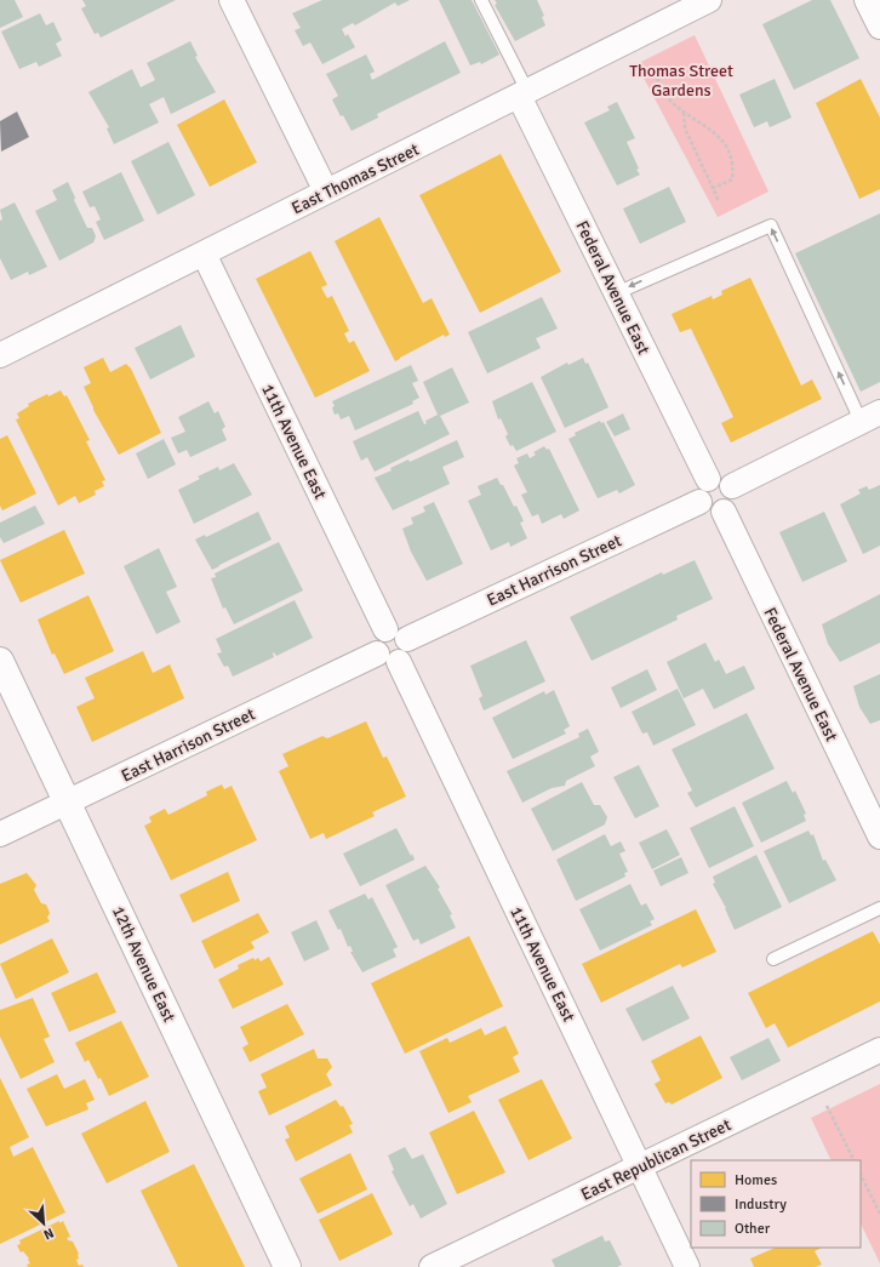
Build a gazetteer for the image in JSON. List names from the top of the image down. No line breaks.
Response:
{"streets":{"street":["East Thomas Street","Federal Avenue East","11th Avenue East","East Harrison Street","12th Avenue East","East Republican Street"]},"crossings":[["East Thomas Street","Federal Avenue East"],["East Thomas Street","11th Avenue East"],["Federal Avenue East","East Harrison Street"],["11th Avenue East","East Harrison Street"],["11th Avenue East","East Republican Street"],["East Harrison Street","12th Avenue East"]],"parks":["Thomas Street Gardens"],"legend":["Homes","Industry","Other"],"north":"bottom right"}
